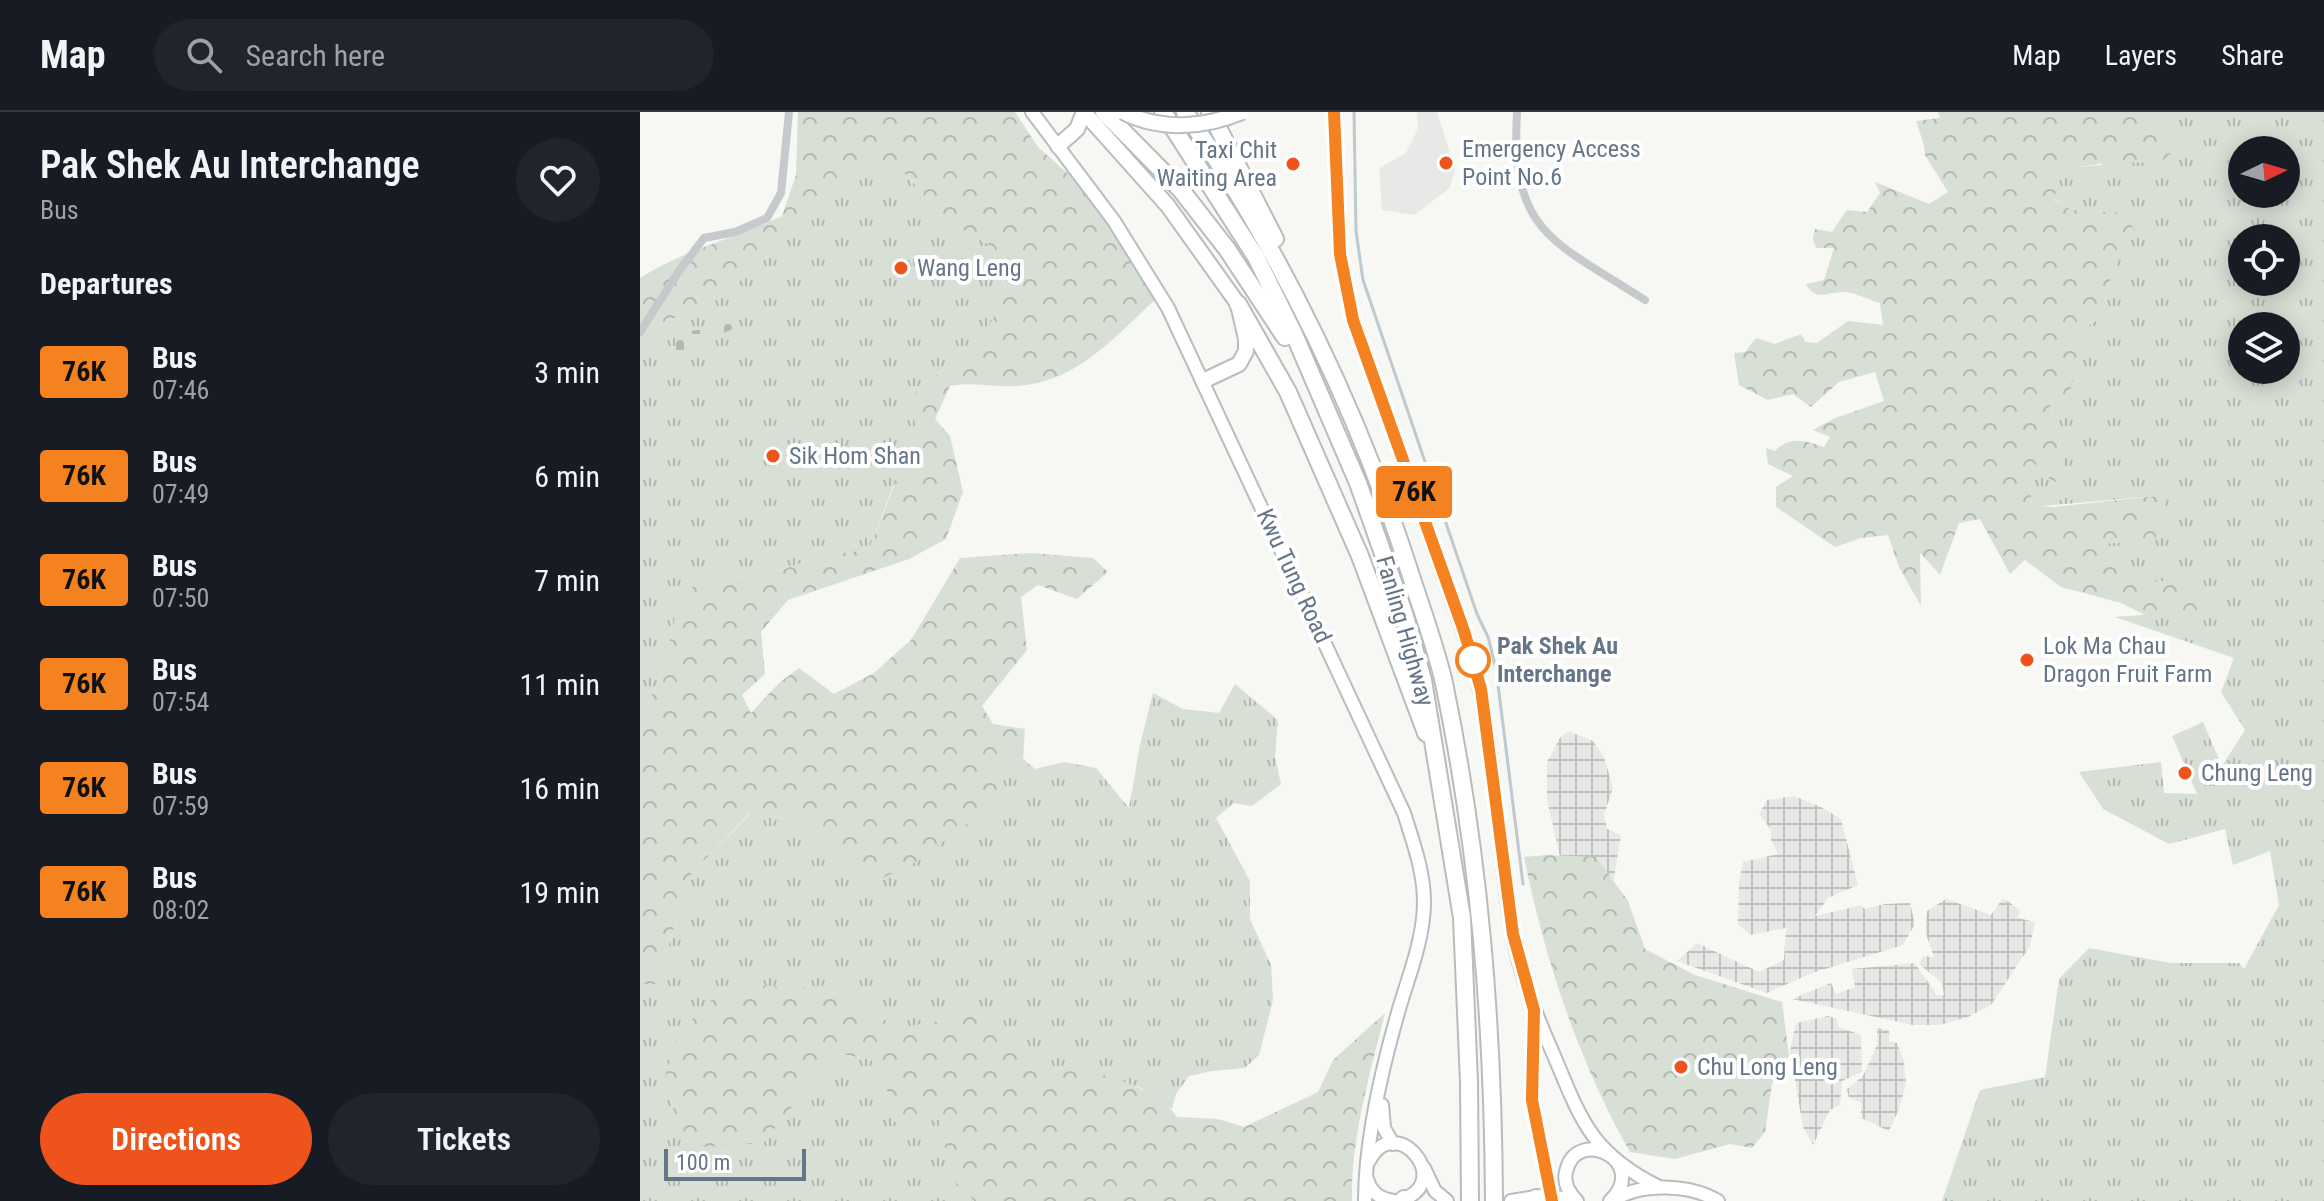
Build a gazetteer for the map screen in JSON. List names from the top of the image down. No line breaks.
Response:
{"streets":{"highway":["Fanling Highway"],"street":["Kwu Tung Road"]},"places":["Emergency Access Point No.6","Taxi Chit Waiting Area","Wang Leng","Sik Hom Shan","Pak Shek Au Interchange","Lok Ma Chau Dragon Fruit Farm","Chung Leng","Chu Long Leng"],"lines":["bus line 76K"],"scale_bar":"100 m","north":"right","page":{"header":"Map","search":"Search here","nav":["Map","Layers","Share"],"heading":[["Pak Shek Au Interchange","Bus"],"Departures"],"on_map":"76K","list":[{"mark":"76K","name":"Bus","note":"07:46","value":"3 min"},{"mark":"76K","name":"Bus","note":"07:49","value":"6 min"},{"mark":"76K","name":"Bus","note":"07:50","value":"7 min"},{"mark":"76K","name":"Bus","note":"07:54","value":"11 min"},{"mark":"76K","name":"Bus","note":"07:59","value":"16 min"},{"mark":"76K","name":"Bus","note":"08:02","value":"19 min"}],"buttons":["Directions","Tickets"],"scale":"100 m"}}
